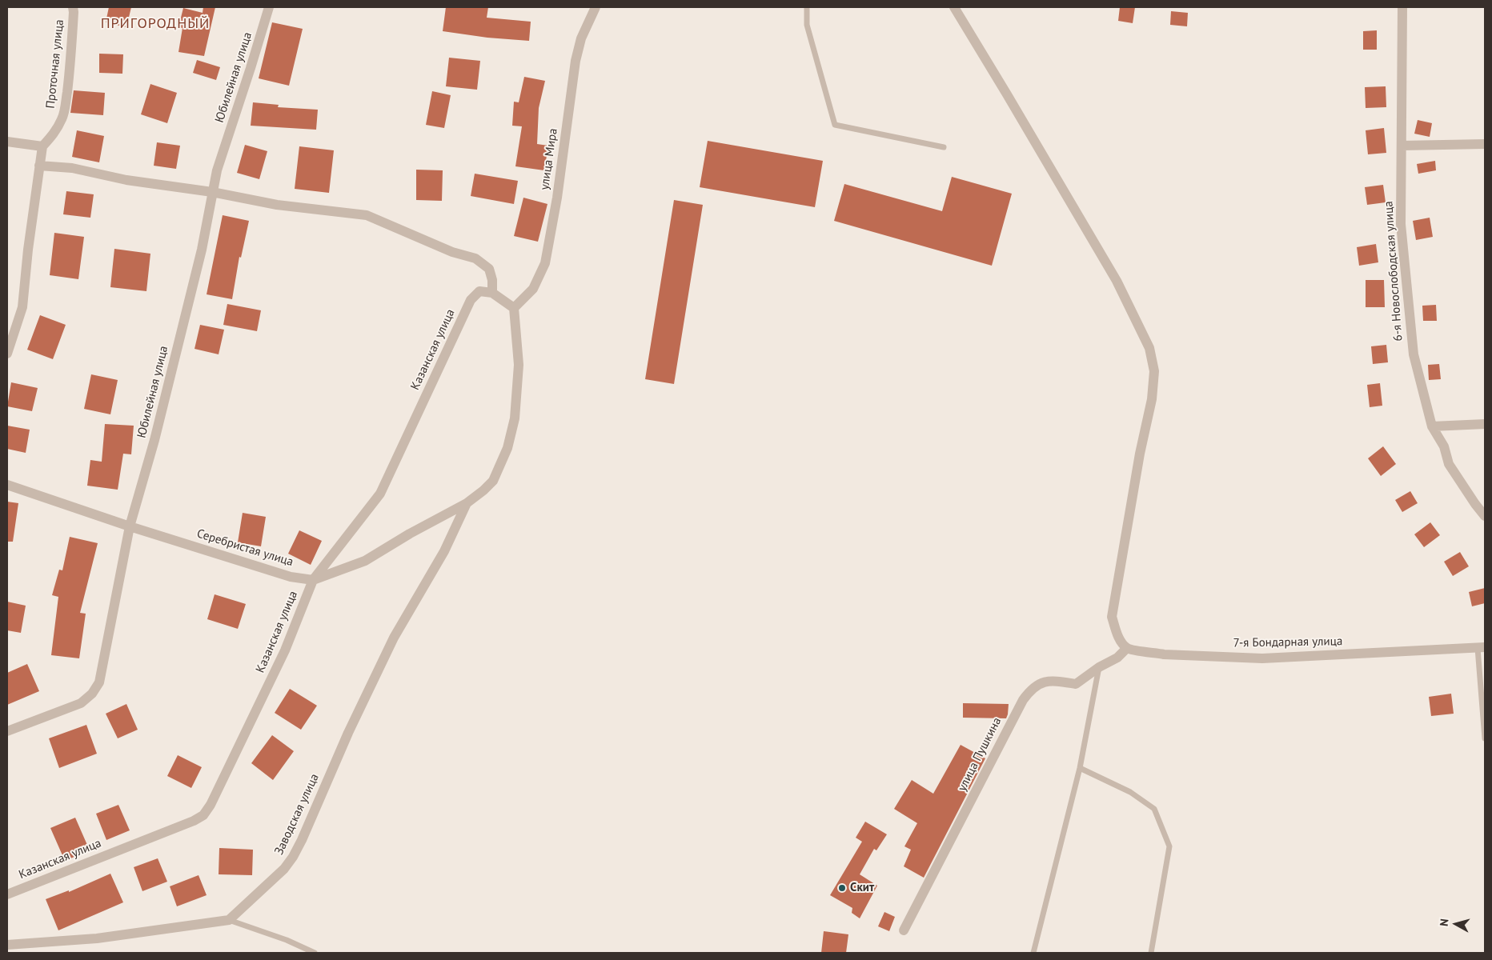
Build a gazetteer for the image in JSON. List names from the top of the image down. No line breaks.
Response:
{"streets":{"street":["Проточная улица","Юбилейная улица","улица Мира","6-я Новослободская улица","Казанская улица","Серебристая улица","7-я Бондарная улица","улица Пушкина","Заводская улица"]},"crossings":[["Юбилейная улица","Серебристая улица"],["Казанская улица","Серебристая улица"],["Серебристая улица","Заводская улица"],["7-я Бондарная улица","улица Пушкина"]],"districts":["ПРИГОРОДНЫЙ"],"places":["Скит"],"north":"left"}
